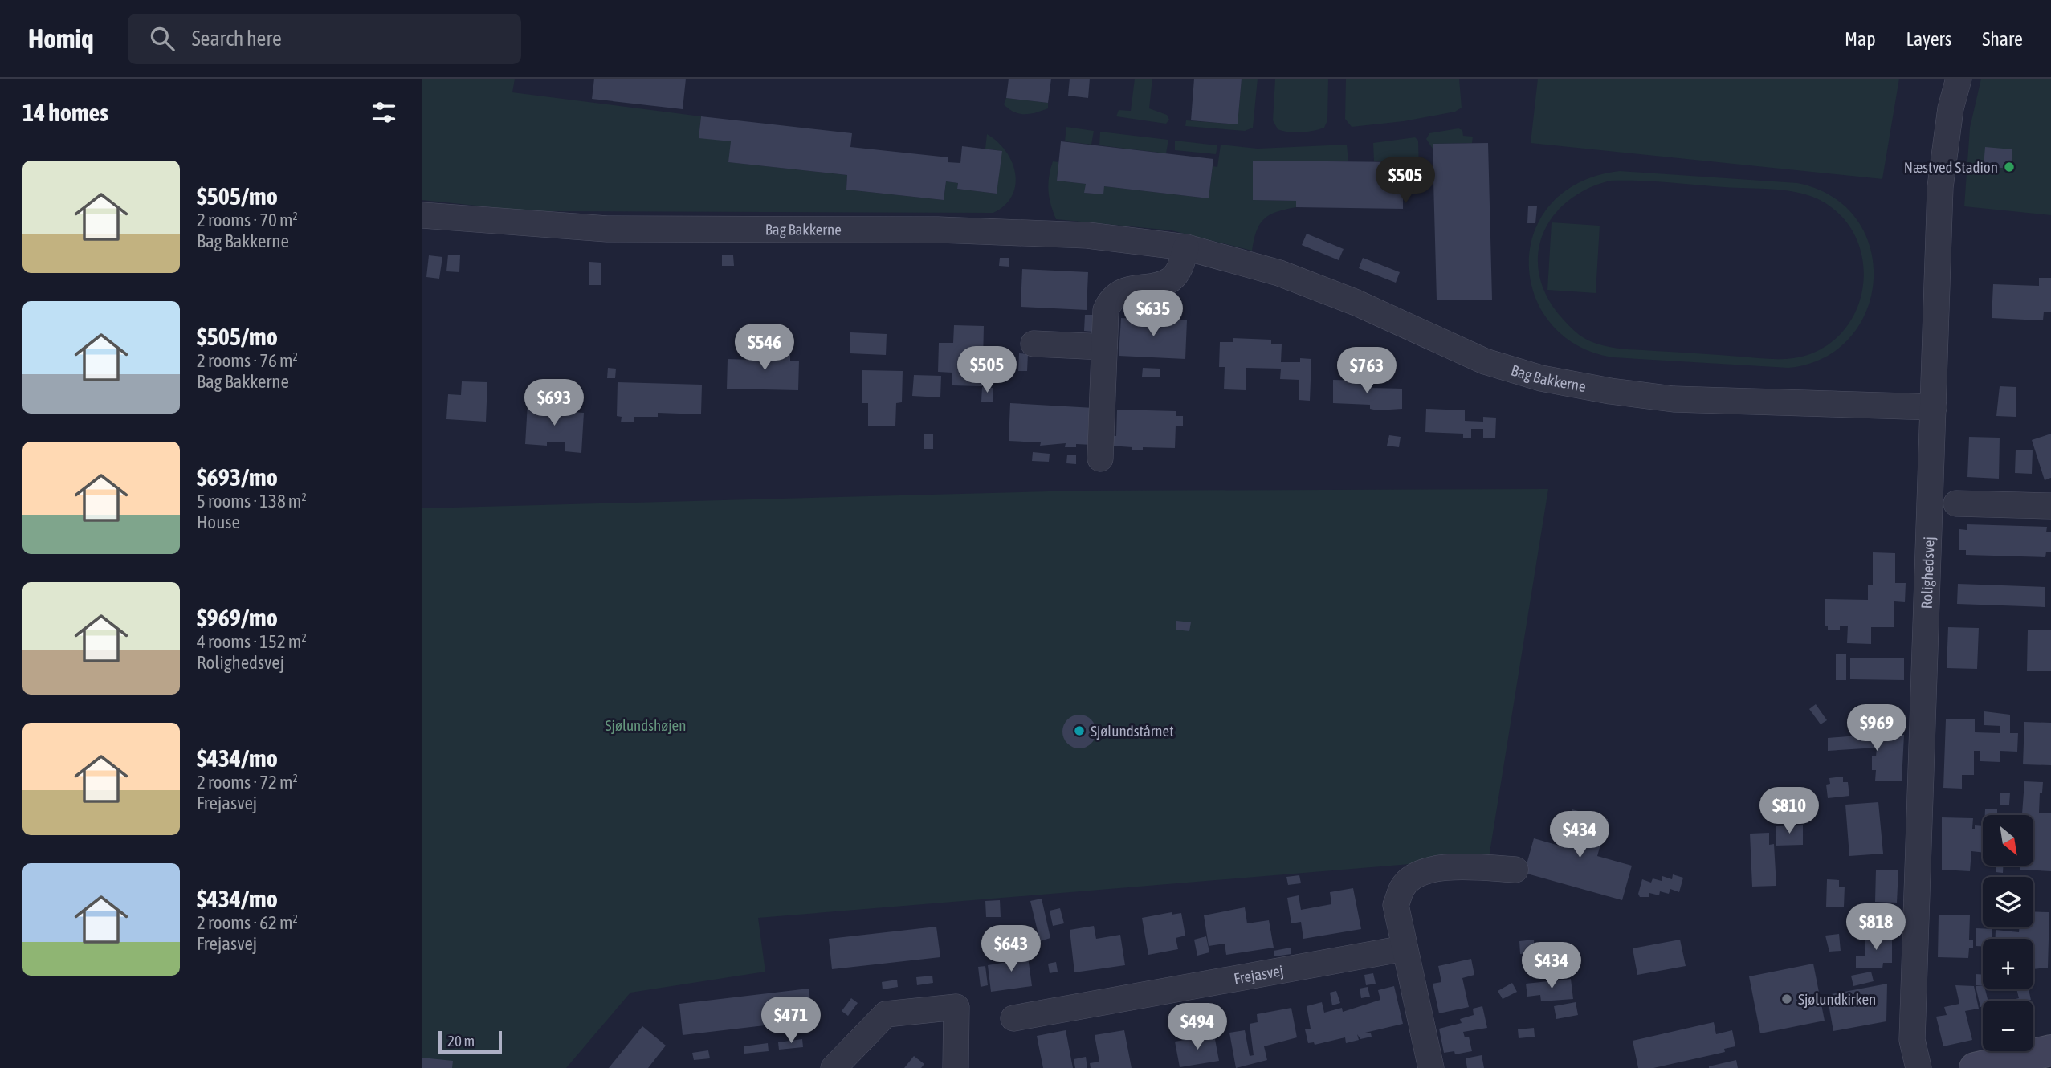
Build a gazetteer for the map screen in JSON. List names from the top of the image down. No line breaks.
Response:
{"streets":{"street":["Bag Bakkerne","Rolighedsvej","Frejasvej"]},"crossings":[["Bag Bakkerne","Rolighedsvej"]],"parks":["Sjølundshøjen"],"places":["Næstved Stadion","Sjølundstårnet","Sjølundkirken"],"scale_bar":"20 m","north":"bottom right","page":{"header":"Homiq","search":"Search here","nav":["Map","Layers","Share"],"heading":"14 homes","list":[{"name":"$505/mo","note":"2 rooms · 70 m² · Bag Bakkerne"},{"name":"$505/mo","note":"2 rooms · 76 m² · Bag Bakkerne"},{"name":"$693/mo","note":"5 rooms · 138 m² · House"},{"name":"$969/mo","note":"4 rooms · 152 m² · Rolighedsvej"},{"name":"$434/mo","note":"2 rooms · 72 m² · Frejasvej"},{"name":"$434/mo","note":"2 rooms · 62 m² · Frejasvej"}],"price":["$505","$635","$546","$505","$763","$693","$969","$810","$434","$818","$643","$434","$471","$494"],"map_buttons":["+","−"],"scale":"20 m"}}
